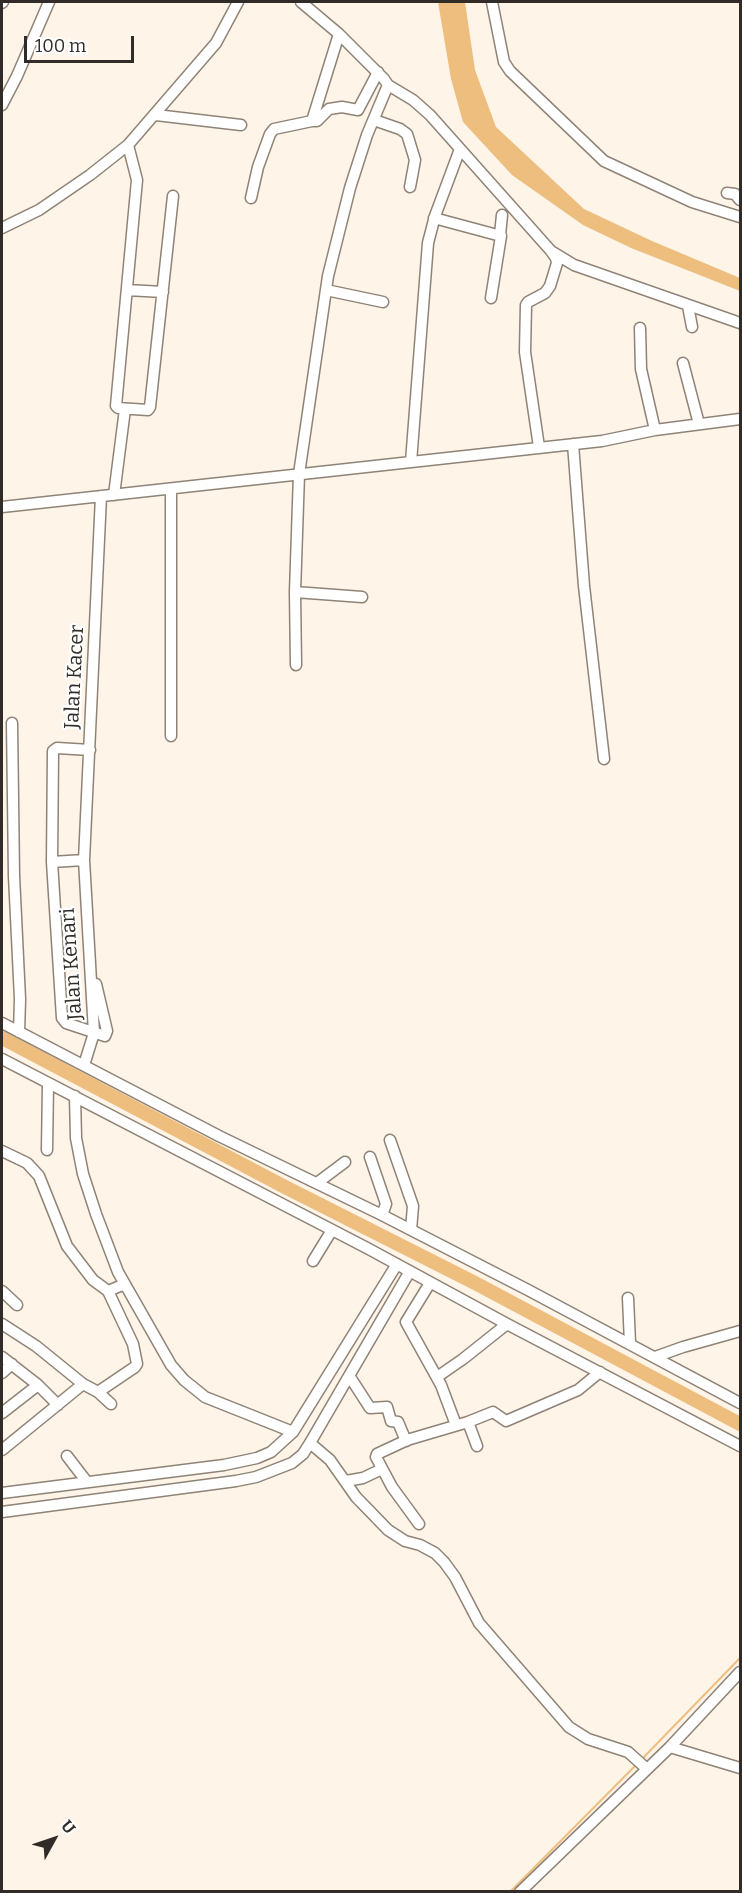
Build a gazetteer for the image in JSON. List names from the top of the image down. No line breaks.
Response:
{"streets":{"street":["Jalan Kacer","Jalan Kenari"]},"crossings":[["Jalan Kacer","Jalan Kenari"]],"scale_bar":"100 m","north":"top right"}
